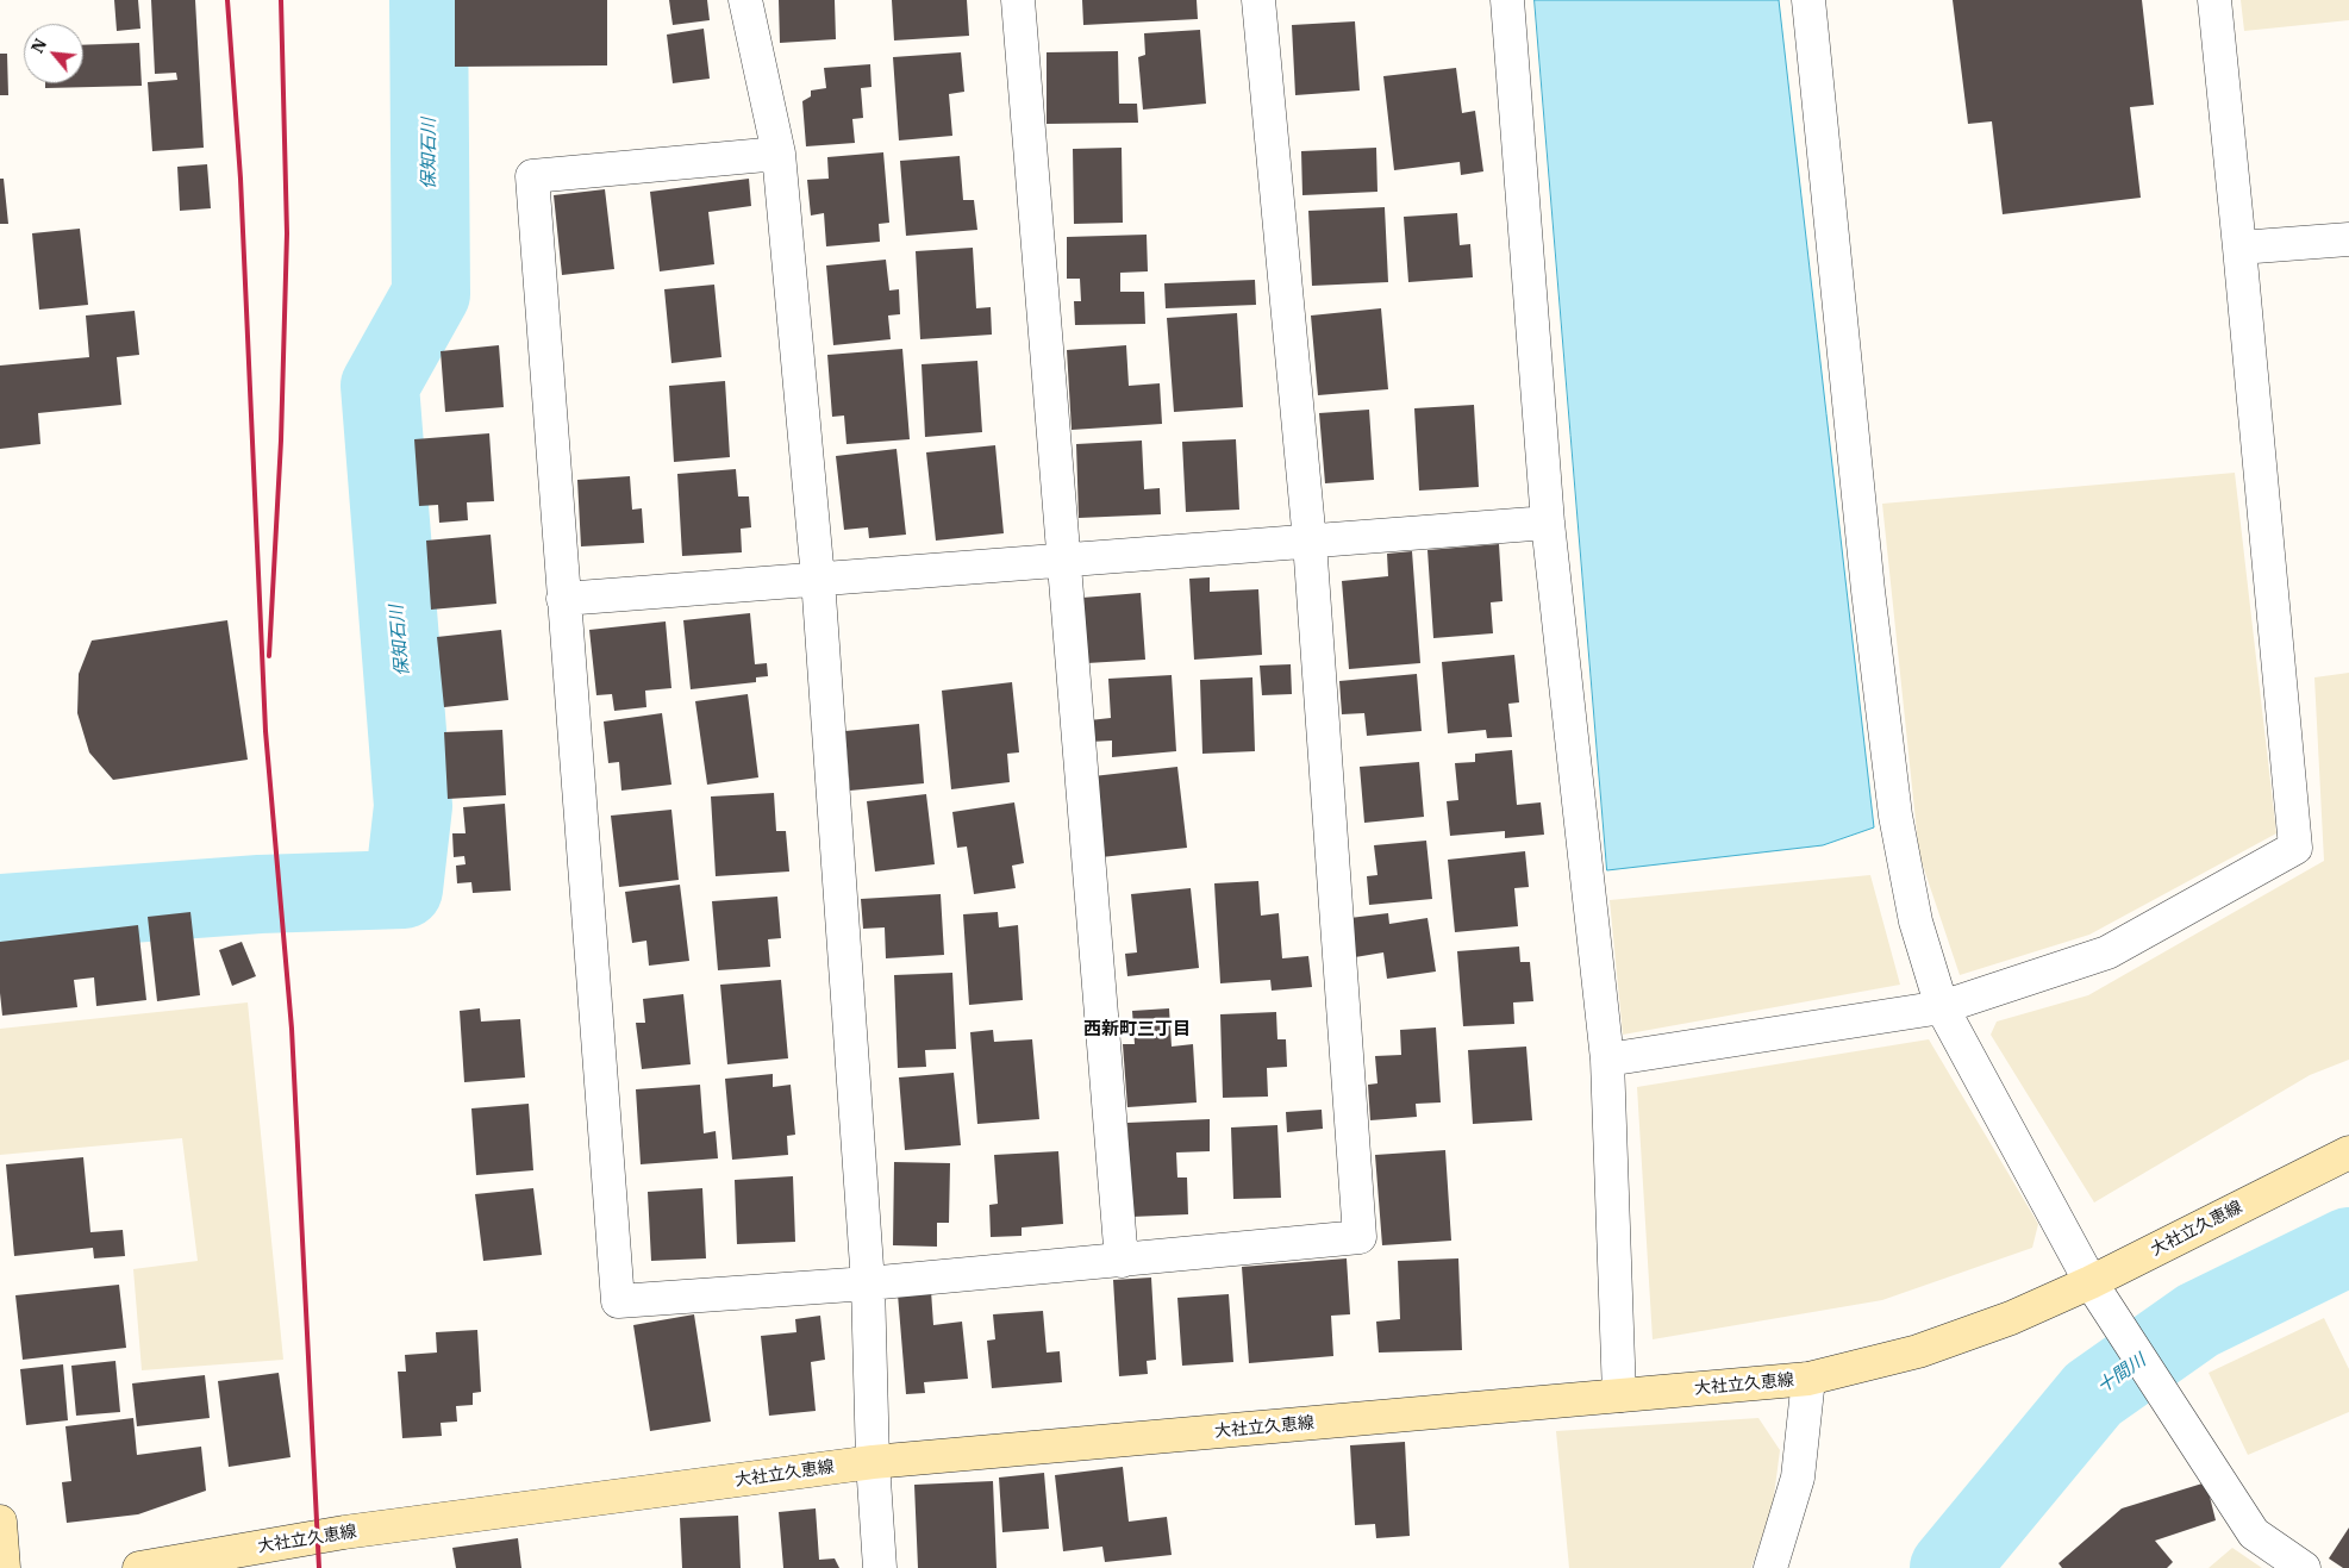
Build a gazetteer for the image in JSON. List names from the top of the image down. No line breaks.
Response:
{"streets":{"main road":["大社立久恵線"]},"districts":["西新町三丁目"],"water":["保知石川","十間川"],"north":"top left"}
